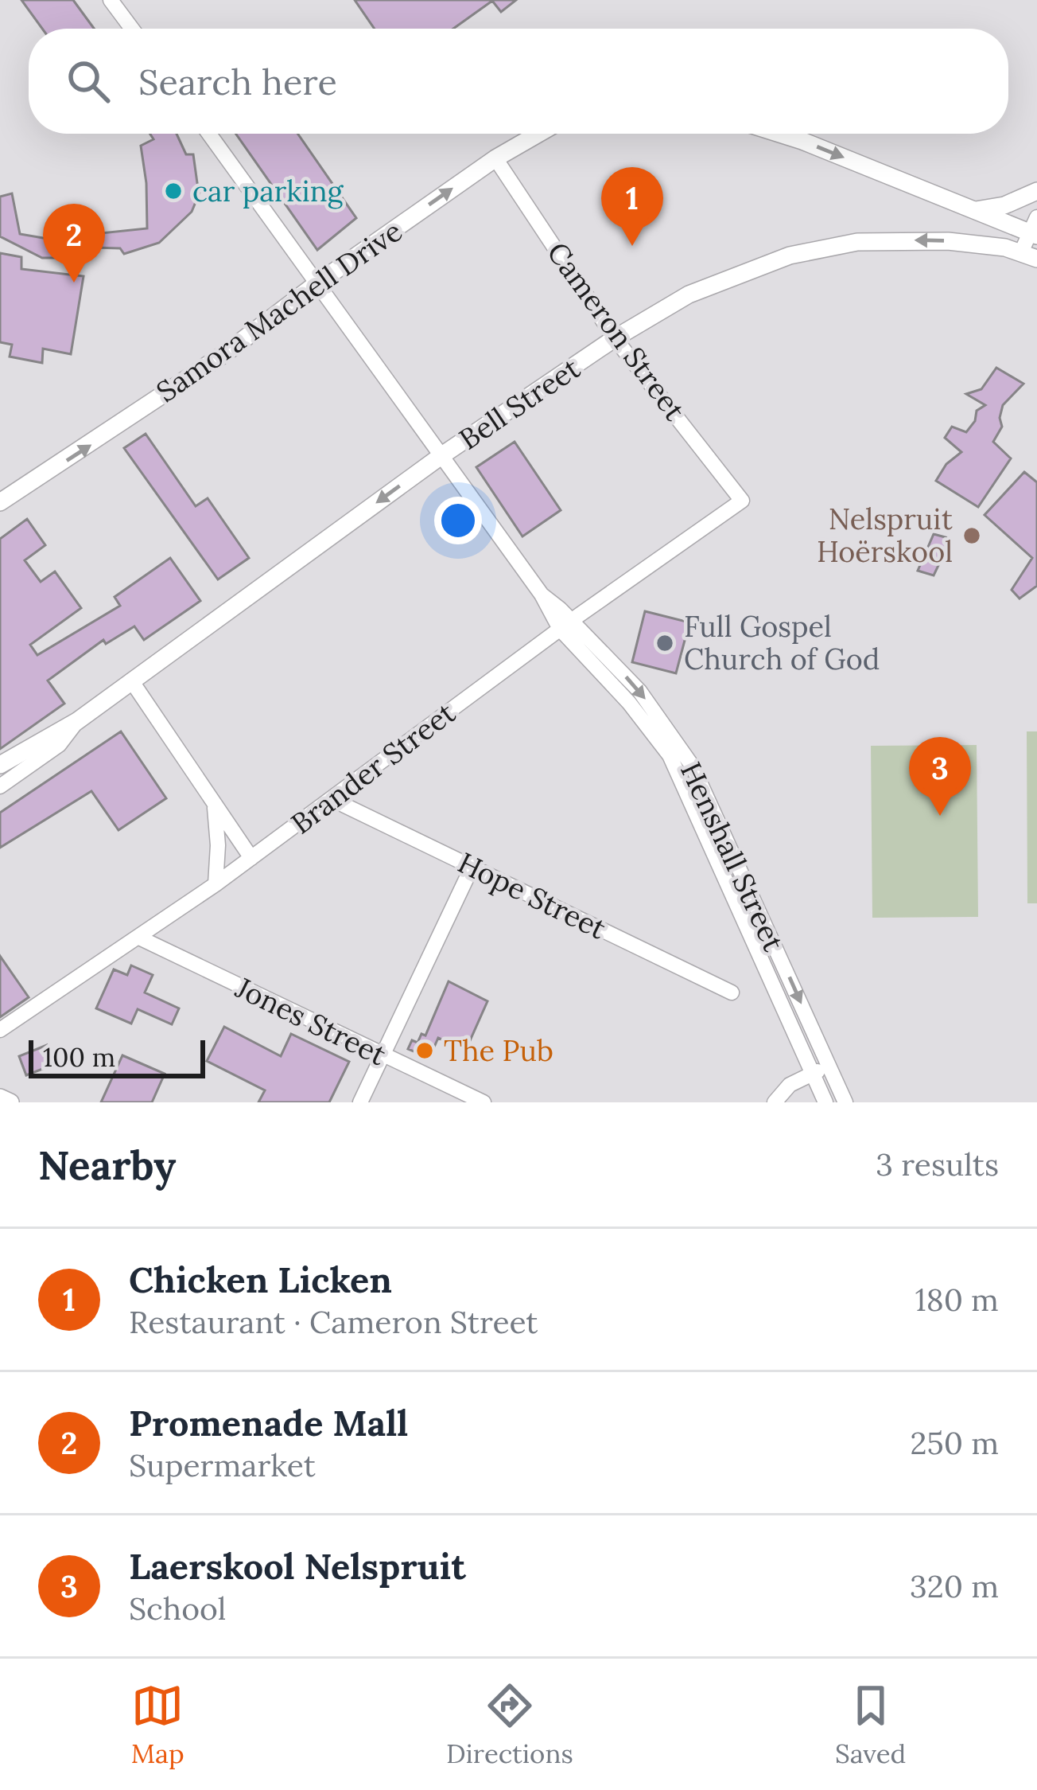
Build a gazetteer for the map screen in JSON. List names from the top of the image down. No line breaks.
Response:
{"streets":{"main road":["Samora Machell Drive","Bell Street"],"street":["Cameron Street","Brander Street","Henshall Street","Hope Street","Jones Street"]},"crossings":[["Samora Machell Drive","Cameron Street"],["Samora Machell Drive","Henshall Street"],["Cameron Street","Bell Street"],["Cameron Street","Brander Street"],["Bell Street","Henshall Street"],["Brander Street","Henshall Street"],["Brander Street","Hope Street"],["Brander Street","Jones Street"]],"one_way":["Samora Machell Drive","Bell Street"],"places":["car parking","Nelspruit Hoërskool","Full Gospel Church of God","The Pub"],"scale_bar":"100 m","page":{"search":"Search here","pins":["1","2","3"],"scale":"100 m","heading":["Nearby","3 results"],"list":[{"mark":"1","name":"Chicken Licken","note":"Restaurant · Cameron Street","value":"180 m"},{"mark":"2","name":"Promenade Mall","note":"Supermarket","value":"250 m"},{"mark":"3","name":"Laerskool Nelspruit","note":"School","value":"320 m"}],"nav":["Map","Directions","Saved"]}}
